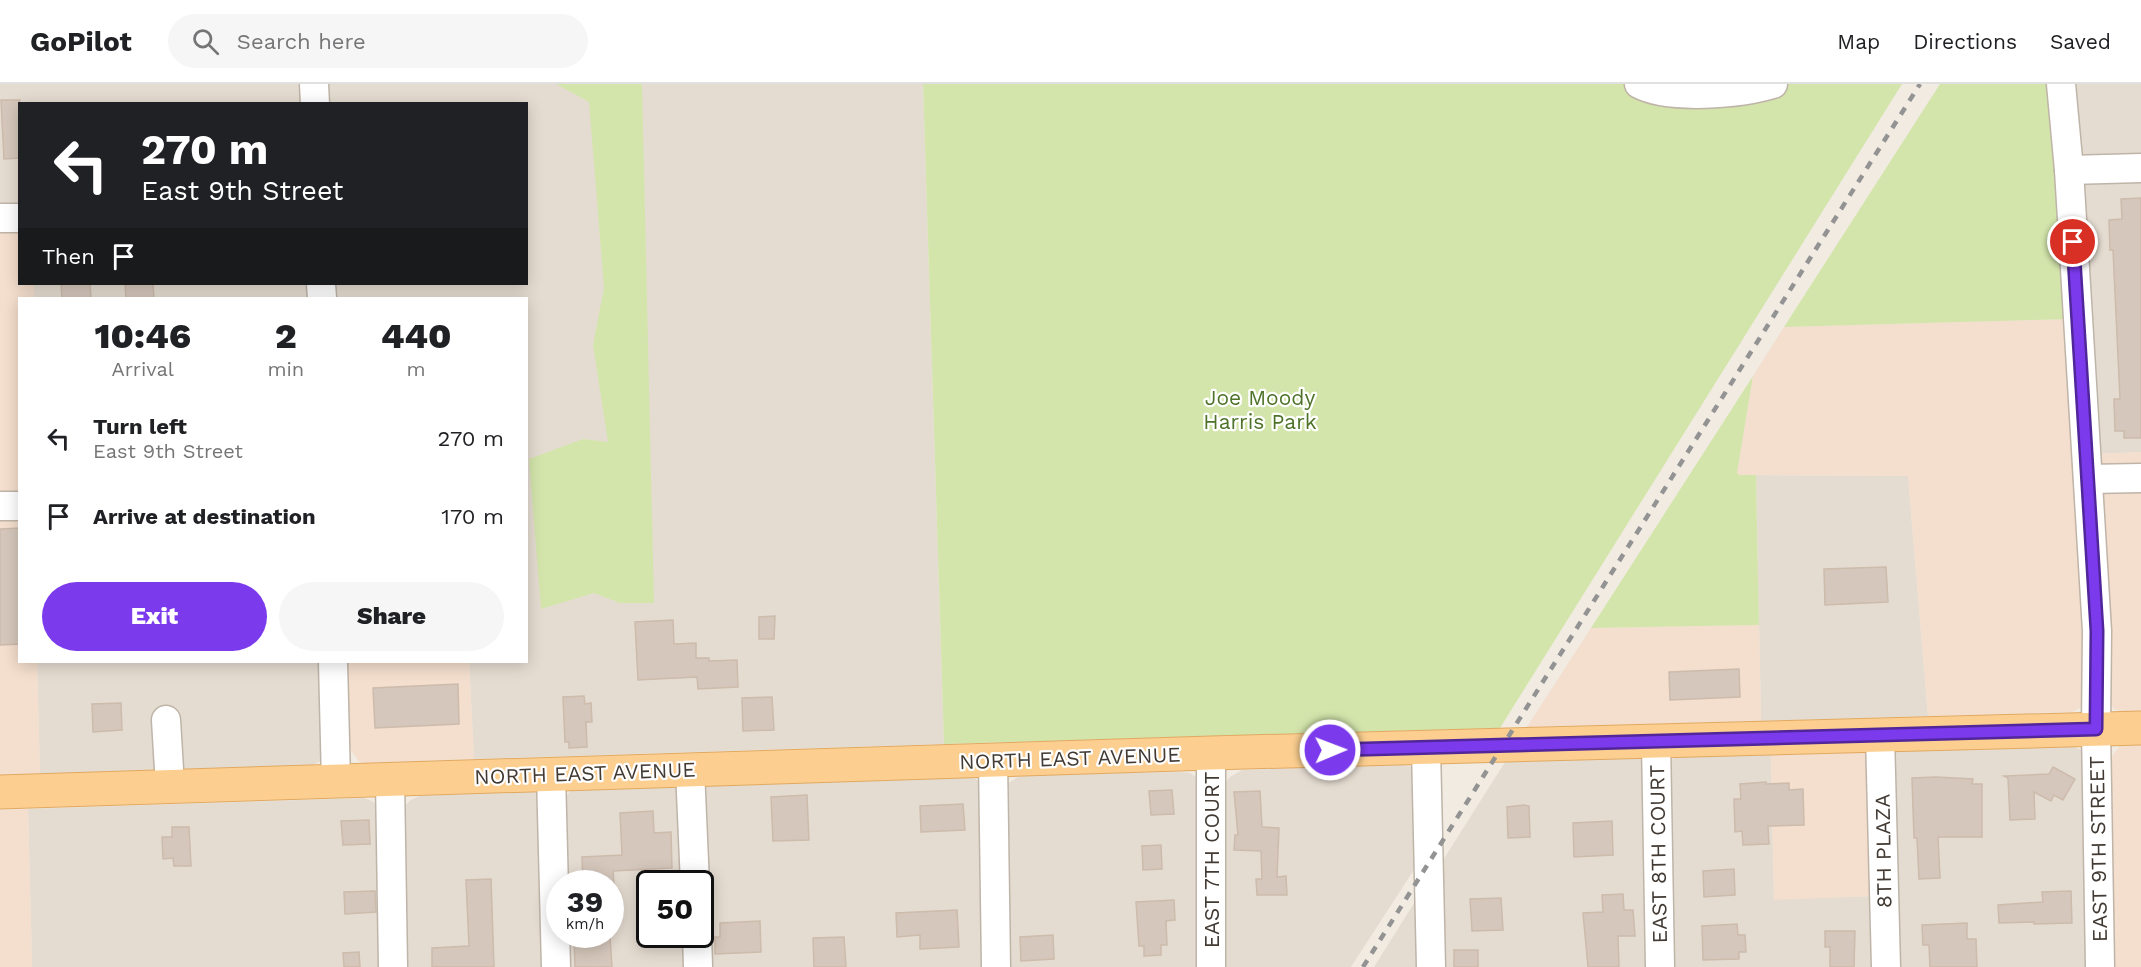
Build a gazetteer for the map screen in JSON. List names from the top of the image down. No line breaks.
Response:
{"streets":{"main road":["NORTH EAST AVENUE"],"street":["EAST 9TH STREET","8TH PLAZA","EAST 8TH COURT","EAST 7TH COURT"]},"crossings":[["NORTH EAST AVENUE","EAST 9TH STREET"],["NORTH EAST AVENUE","8TH PLAZA"],["NORTH EAST AVENUE","EAST 8TH COURT"],["NORTH EAST AVENUE","EAST 7TH COURT"]],"parks":["Joe Moody Harris Park"],"page":{"header":"GoPilot","search":"Search here","nav":["Map","Directions","Saved"],"turn":["270 m","East 9th Street"],"then":"Then","eta":["10:46","Arrival","2","min","440","m"],"list":[{"name":"Turn left","note":"East 9th Street","value":"270 m"},{"name":"Arrive at destination","value":"170 m"}],"buttons":["Exit","Share"],"speed":"39 km/h","limit":"50"}}
